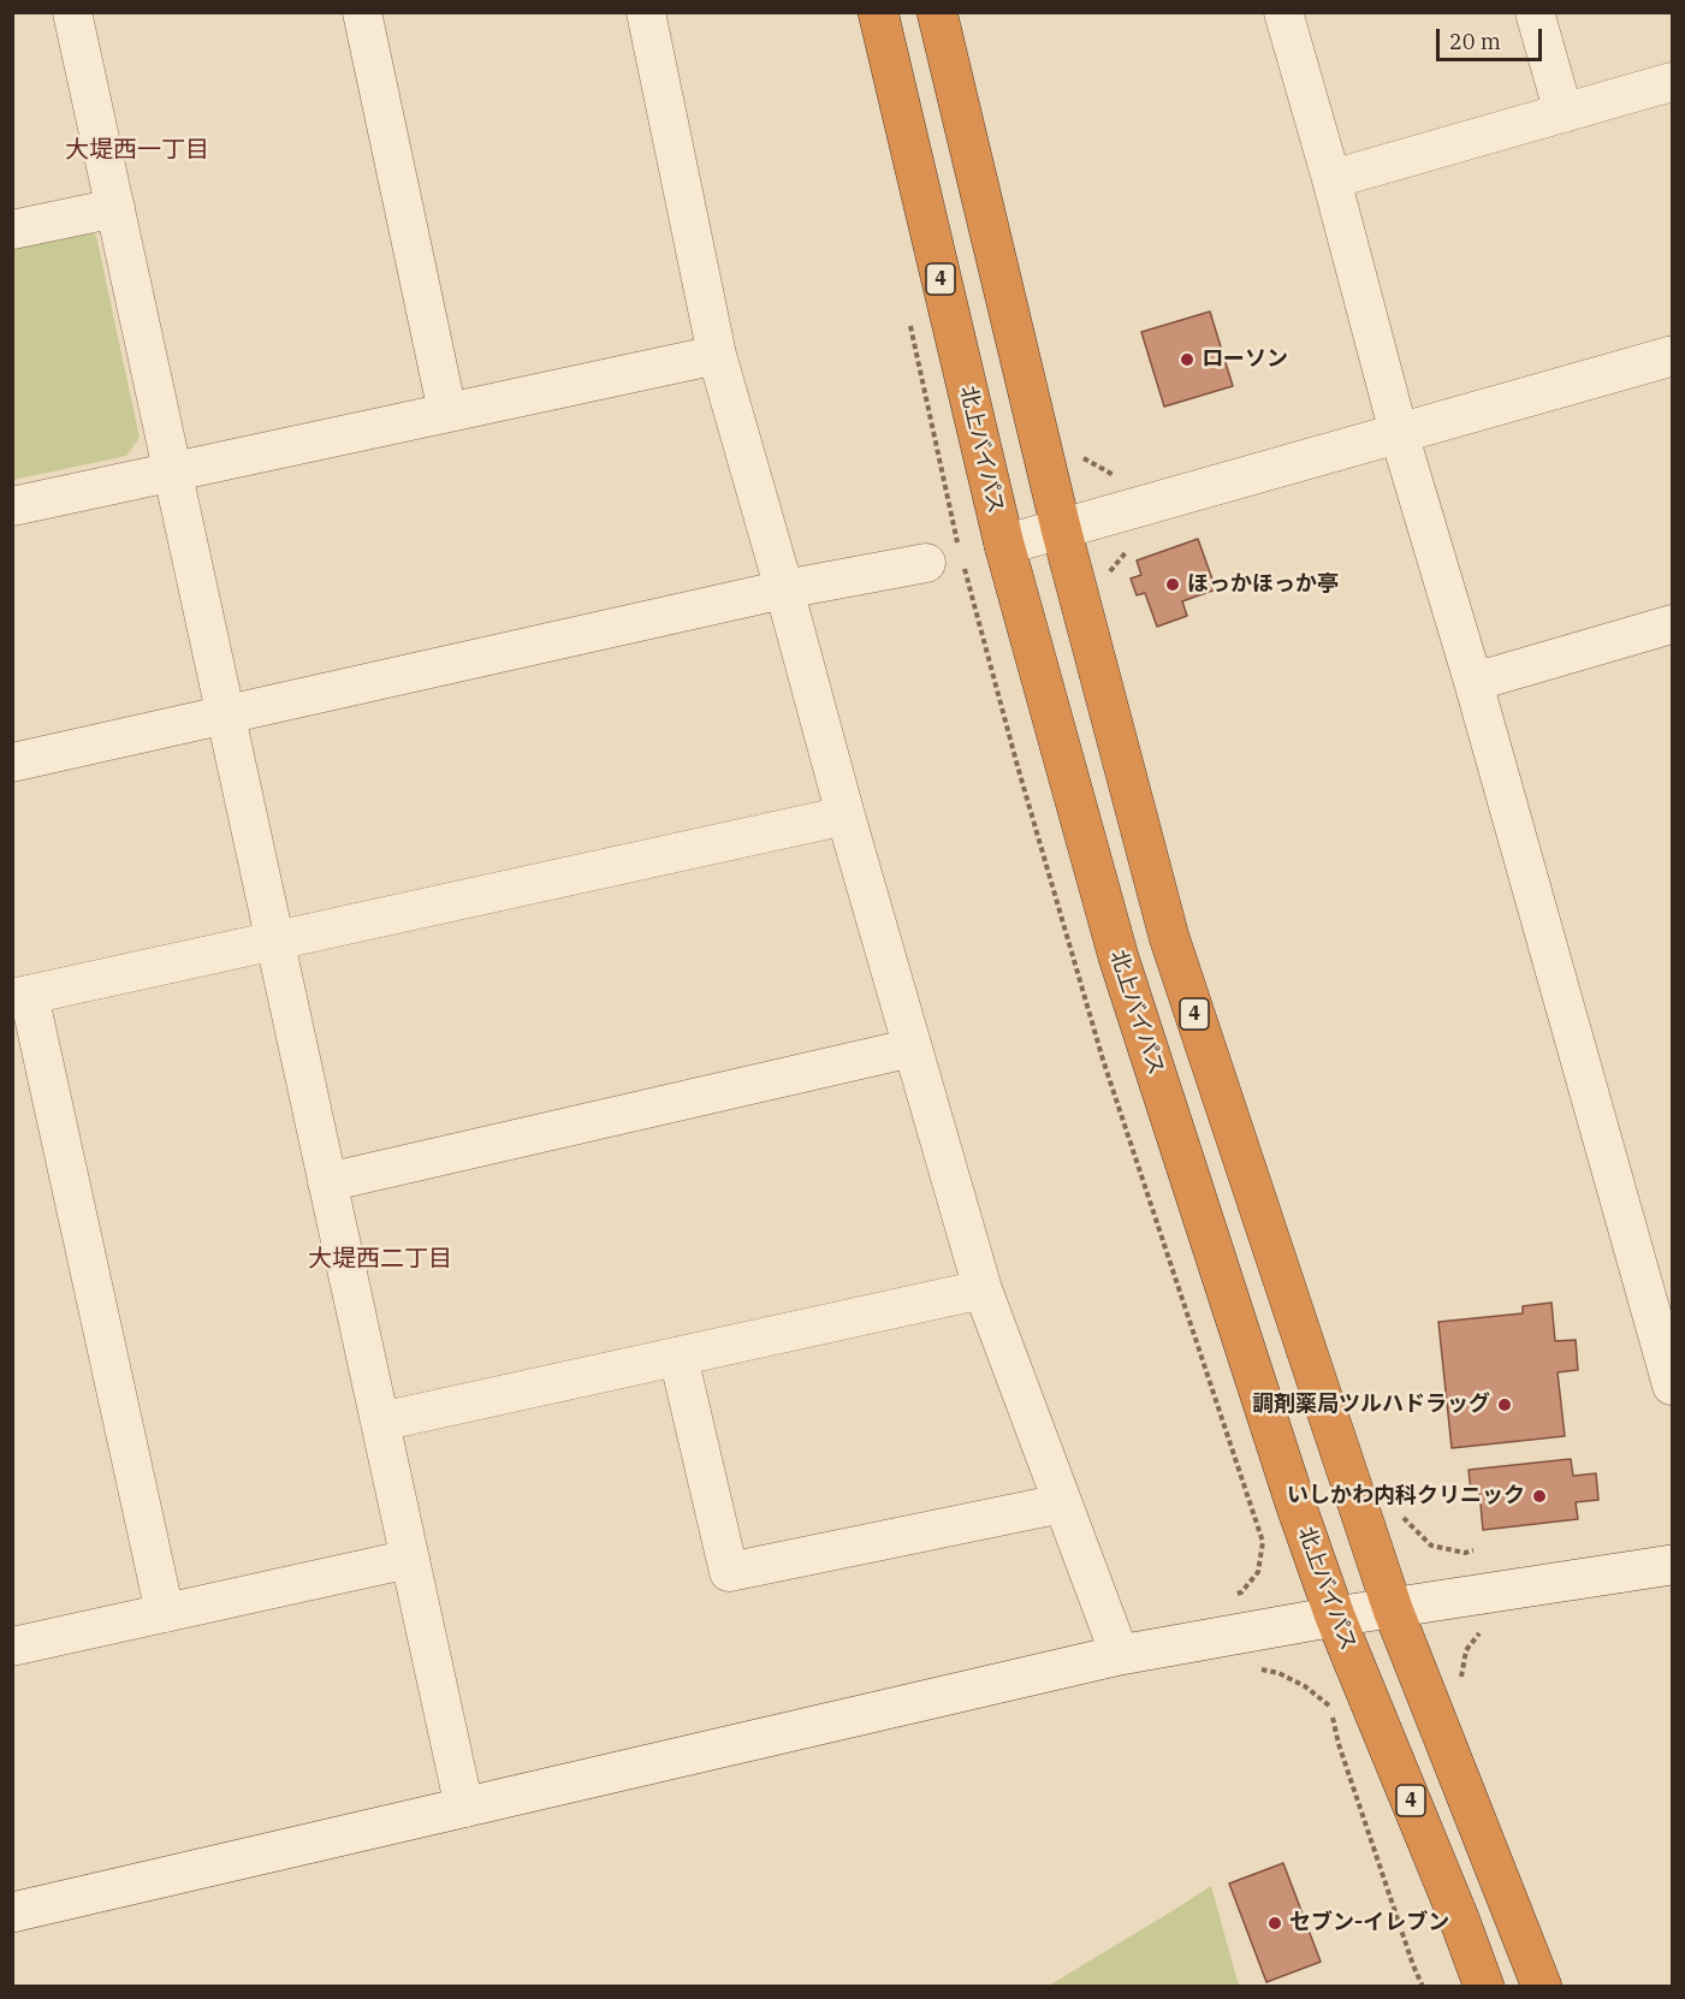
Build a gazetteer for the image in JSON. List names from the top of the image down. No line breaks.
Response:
{"streets":{"highway":["4","北上バイパス"]},"districts":["大堤西一丁目","大堤西二丁目"],"places":["ローソン","ほっかほっか亭","調剤薬局ツルハドラッグ","いしかわ内科クリニック","セブン-イレブン"],"scale_bar":"20 m"}
